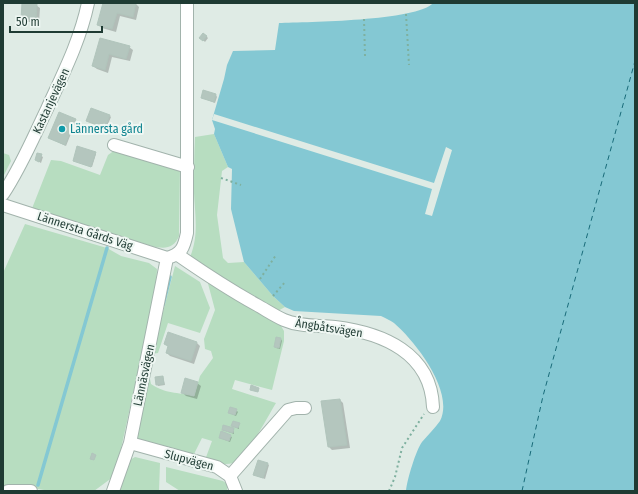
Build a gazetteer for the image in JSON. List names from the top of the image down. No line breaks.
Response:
{"streets":{"street":["Kastanjevägen","Lännersta Gårds Väg","Ångbåtsvägen","Lännäsvägen","Slupvägen"]},"crossings":[["Lännersta Gårds Väg","Ångbåtsvägen"],["Lännersta Gårds Väg","Lännäsvägen"],["Ångbåtsvägen","Lännäsvägen"],["Lännäsvägen","Slupvägen"]],"places":["Lännersta gård"],"scale_bar":"50 m"}
